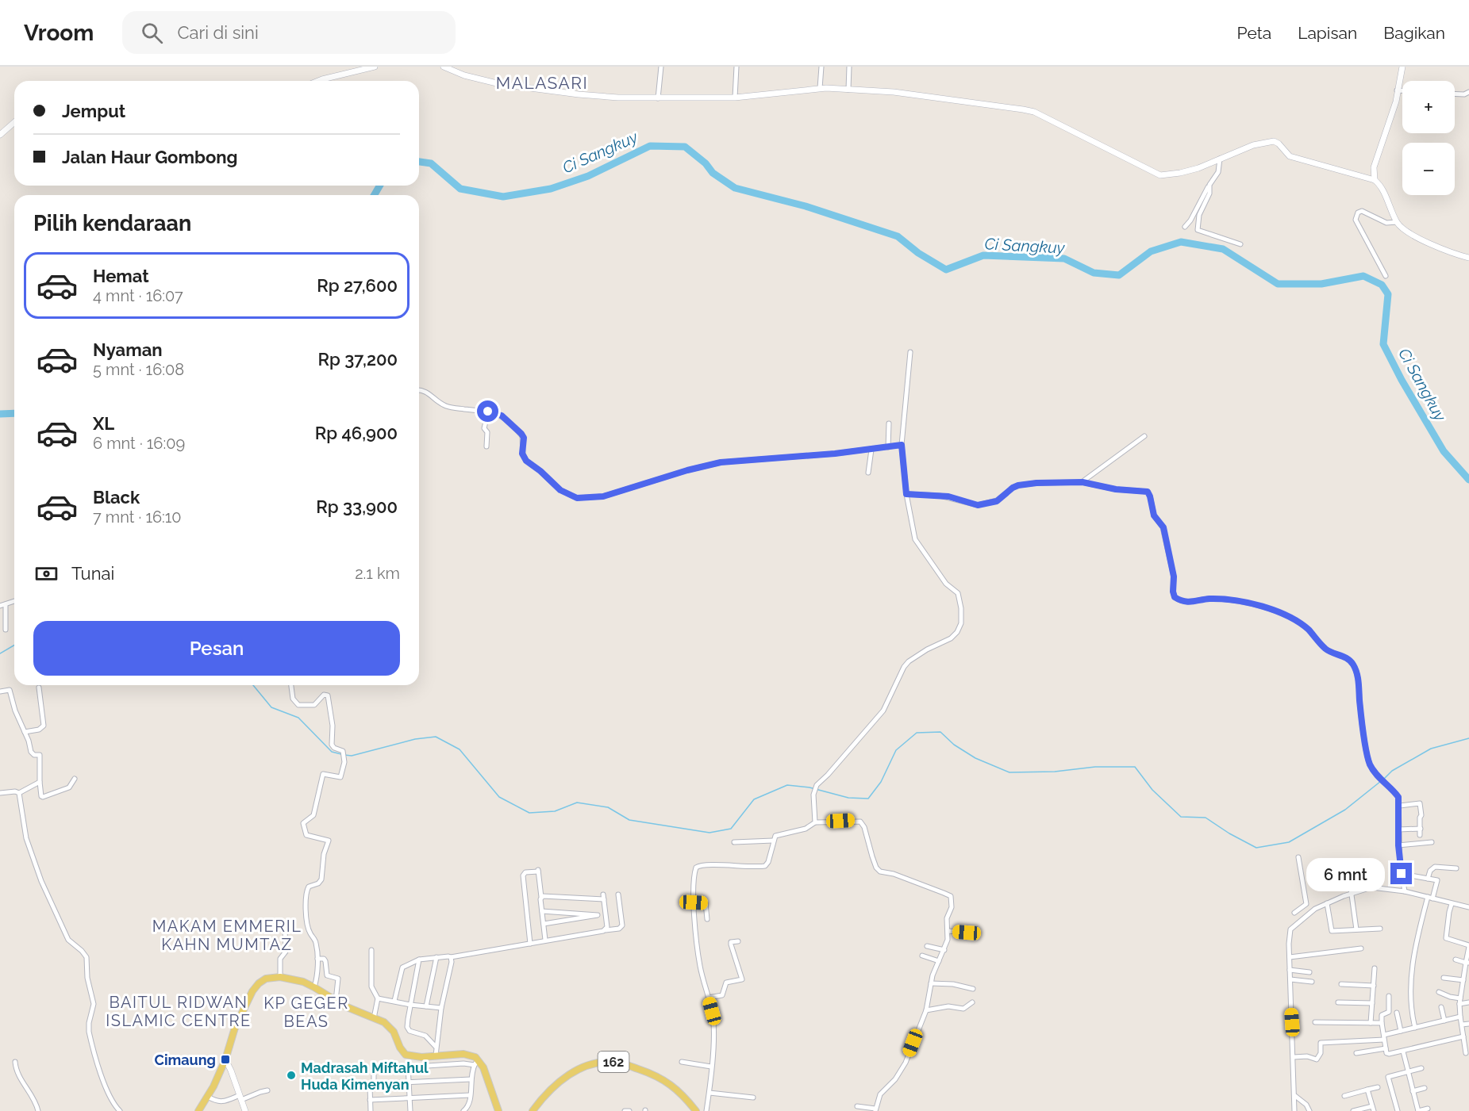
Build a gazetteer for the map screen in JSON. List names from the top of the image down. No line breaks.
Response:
{"streets":{"main road":["162"]},"districts":["MALASARI","MAKAM EMMERIL KAHN MUMTAZ","BAITUL RIDWAN ISLAMIC CENTRE","KP GEGER BEAS"],"water":["Ci Sangkuy"],"places":{"transit":["Cimaung"],"other":["Madrasah Miftahul Huda Kimenyan"]},"page":{"header":"Vroom","search":"Cari di sini","nav":["Peta","Lapisan","Bagikan"],"map_buttons":["+","−"],"banner":["Jemput","Jalan Haur Gombong"],"heading":"Pilih kendaraan","list":[{"name":"Hemat","note":"4 mnt · 16:07","value":"Rp 27,600"},{"name":"Nyaman","note":"5 mnt · 16:08","value":"Rp 37,200"},{"name":"XL","note":"6 mnt · 16:09","value":"Rp 46,900"},{"name":"Black","note":"7 mnt · 16:10","value":"Rp 33,900"}],"pay":["Tunai","2.1 km"],"buttons":"Pesan","bubble":"6 mnt"}}
